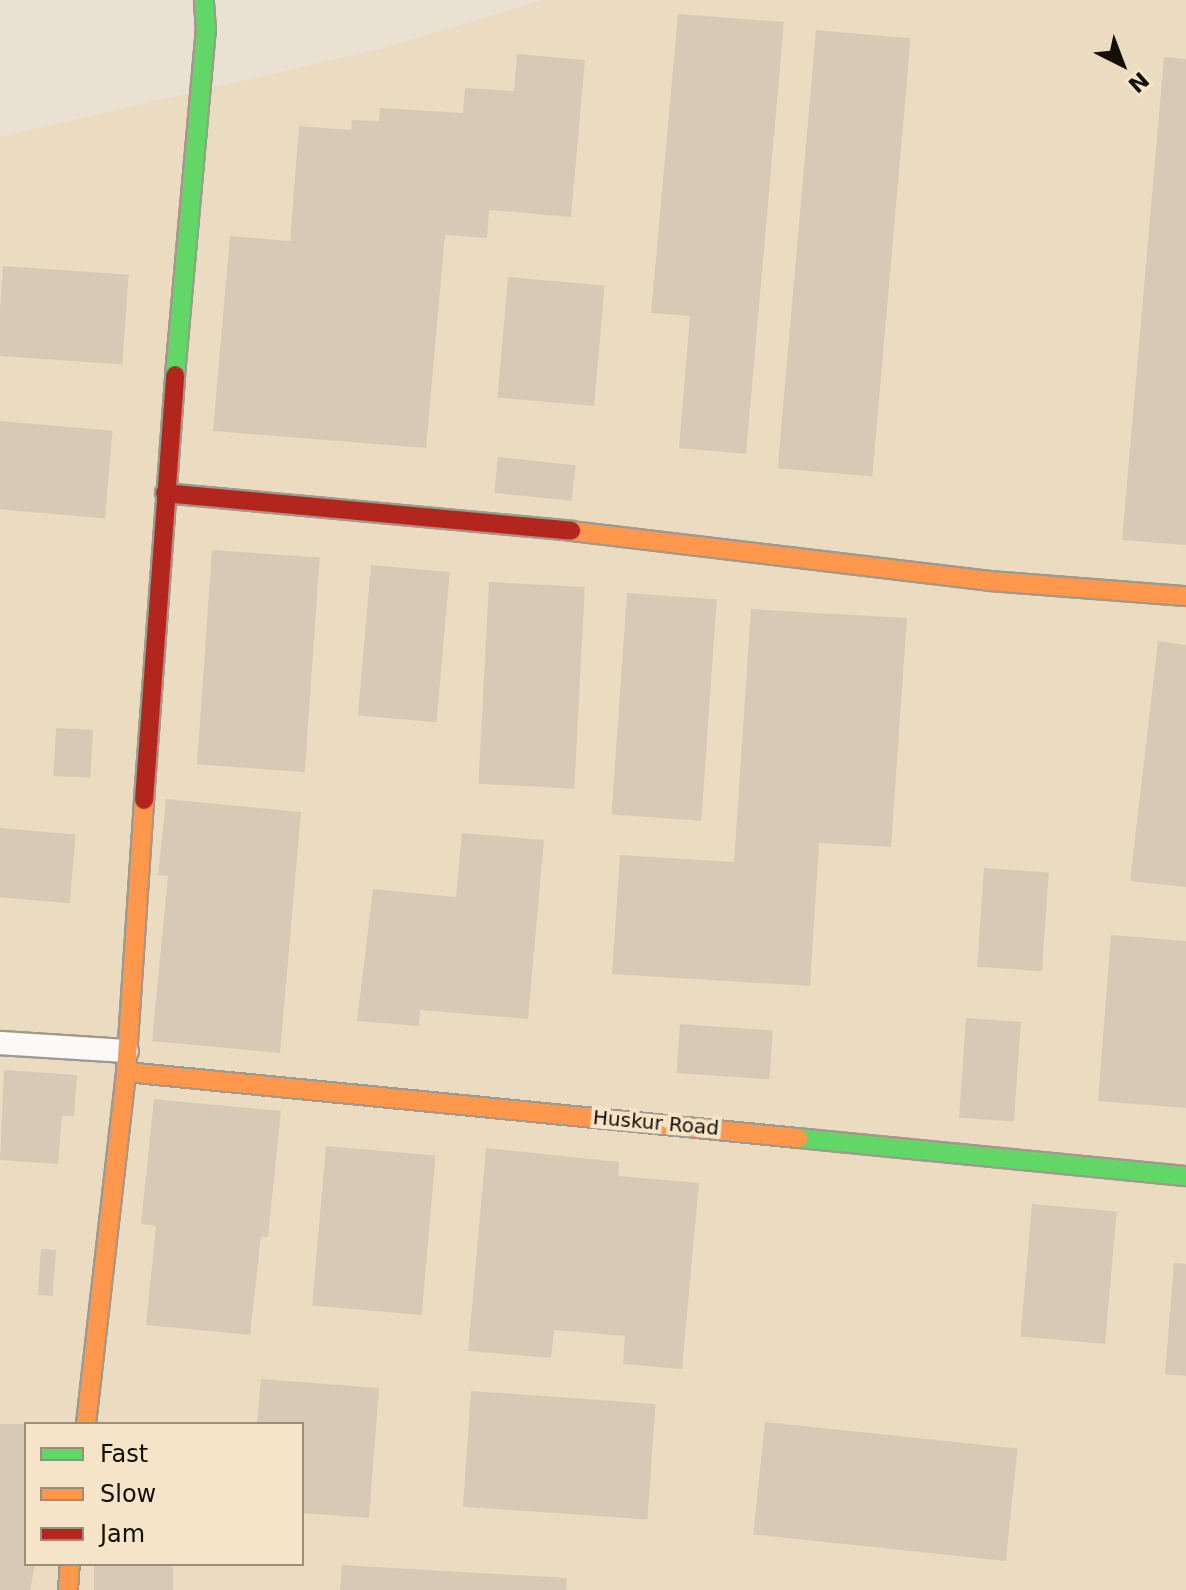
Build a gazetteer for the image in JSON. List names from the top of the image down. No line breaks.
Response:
{"streets":{"street":["Huskur Road"]},"legend":["Fast","Slow","Jam"],"north":"bottom right"}
